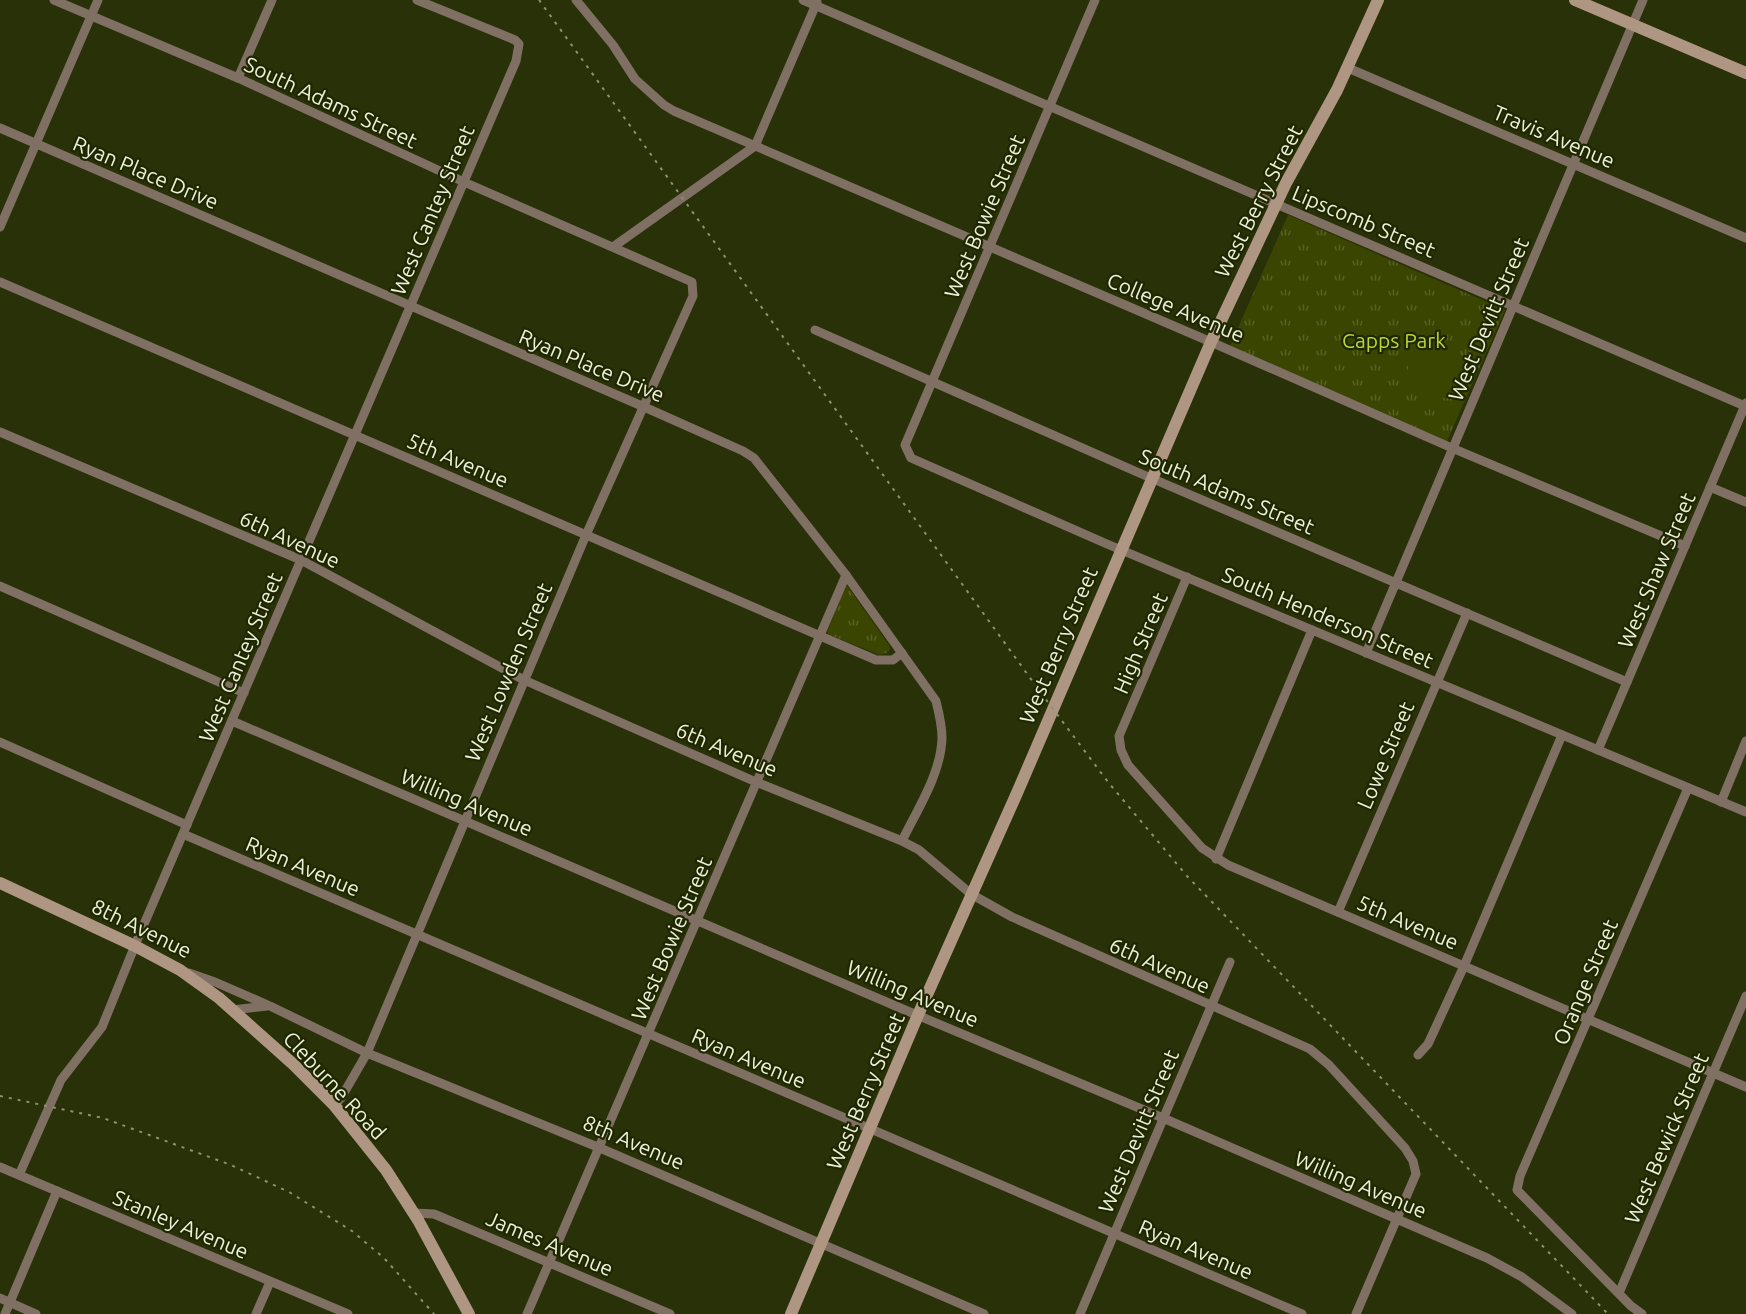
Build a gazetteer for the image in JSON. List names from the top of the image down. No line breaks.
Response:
{"streets":{"main road":["West Berry Street","8th Avenue","Cleburne Road"],"street":["South Adams Street","Travis Avenue","Ryan Place Drive","West Cantey Street","West Bowie Street","Lipscomb Street","College Avenue","West Devitt Street","5th Avenue","6th Avenue","West Shaw Street","South Henderson Street","High Street","West Lowden Street","Lowe Street","Willing Avenue","Ryan Avenue","Orange Street","West Bewick Street","Stanley Avenue","James Avenue"]},"crossings":[["South Adams Street","West Berry Street"],["South Adams Street","West Cantey Street"],["South Adams Street","West Bowie Street"],["South Adams Street","West Devitt Street"],["South Adams Street","West Shaw Street"],["South Adams Street","West Lowden Street"],["South Adams Street","Lowe Street"],["Travis Avenue","West Berry Street"],["Travis Avenue","West Devitt Street"],["Ryan Place Drive","West Cantey Street"],["Ryan Place Drive","West Bowie Street"],["Ryan Place Drive","5th Avenue"],["Ryan Place Drive","6th Avenue"],["Ryan Place Drive","West Lowden Street"],["West Berry Street","Lipscomb Street"],["West Berry Street","College Avenue"],["West Berry Street","6th Avenue"],["West Berry Street","South Henderson Street"],["West Berry Street","Willing Avenue"],["West Berry Street","Ryan Avenue"],["West Berry Street","8th Avenue"],["West Cantey Street","5th Avenue"],["West Cantey Street","6th Avenue"],["West Cantey Street","Willing Avenue"],["West Cantey Street","Ryan Avenue"],["West Cantey Street","8th Avenue"],["West Cantey Street","Stanley Avenue"],["West Bowie Street","Lipscomb Street"],["West Bowie Street","College Avenue"],["West Bowie Street","5th Avenue"],["West Bowie Street","6th Avenue"],["West Bowie Street","South Henderson Street"],["West Bowie Street","Willing Avenue"],["West Bowie Street","Ryan Avenue"],["West Bowie Street","8th Avenue"],["West Bowie Street","James Avenue"],["Lipscomb Street","West Devitt Street"],["Lipscomb Street","West Shaw Street"],["College Avenue","West Devitt Street"],["College Avenue","West Shaw Street"],["West Devitt Street","6th Avenue"],["West Devitt Street","South Henderson Street"],["West Devitt Street","Willing Avenue"],["West Devitt Street","Ryan Avenue"],["5th Avenue","High Street"],["5th Avenue","West Lowden Street"],["5th Avenue","Lowe Street"],["5th Avenue","Orange Street"],["5th Avenue","West Bewick Street"],["6th Avenue","West Lowden Street"],["6th Avenue","Willing Avenue"],["West Shaw Street","South Henderson Street"],["South Henderson Street","High Street"],["South Henderson Street","Lowe Street"],["South Henderson Street","Orange Street"],["West Lowden Street","Willing Avenue"],["West Lowden Street","Ryan Avenue"],["West Lowden Street","8th Avenue"],["West Lowden Street","Cleburne Road"],["8th Avenue","Cleburne Road"],["Orange Street","West Bewick Street"],["Cleburne Road","James Avenue"]],"parks":["Capps Park"]}
